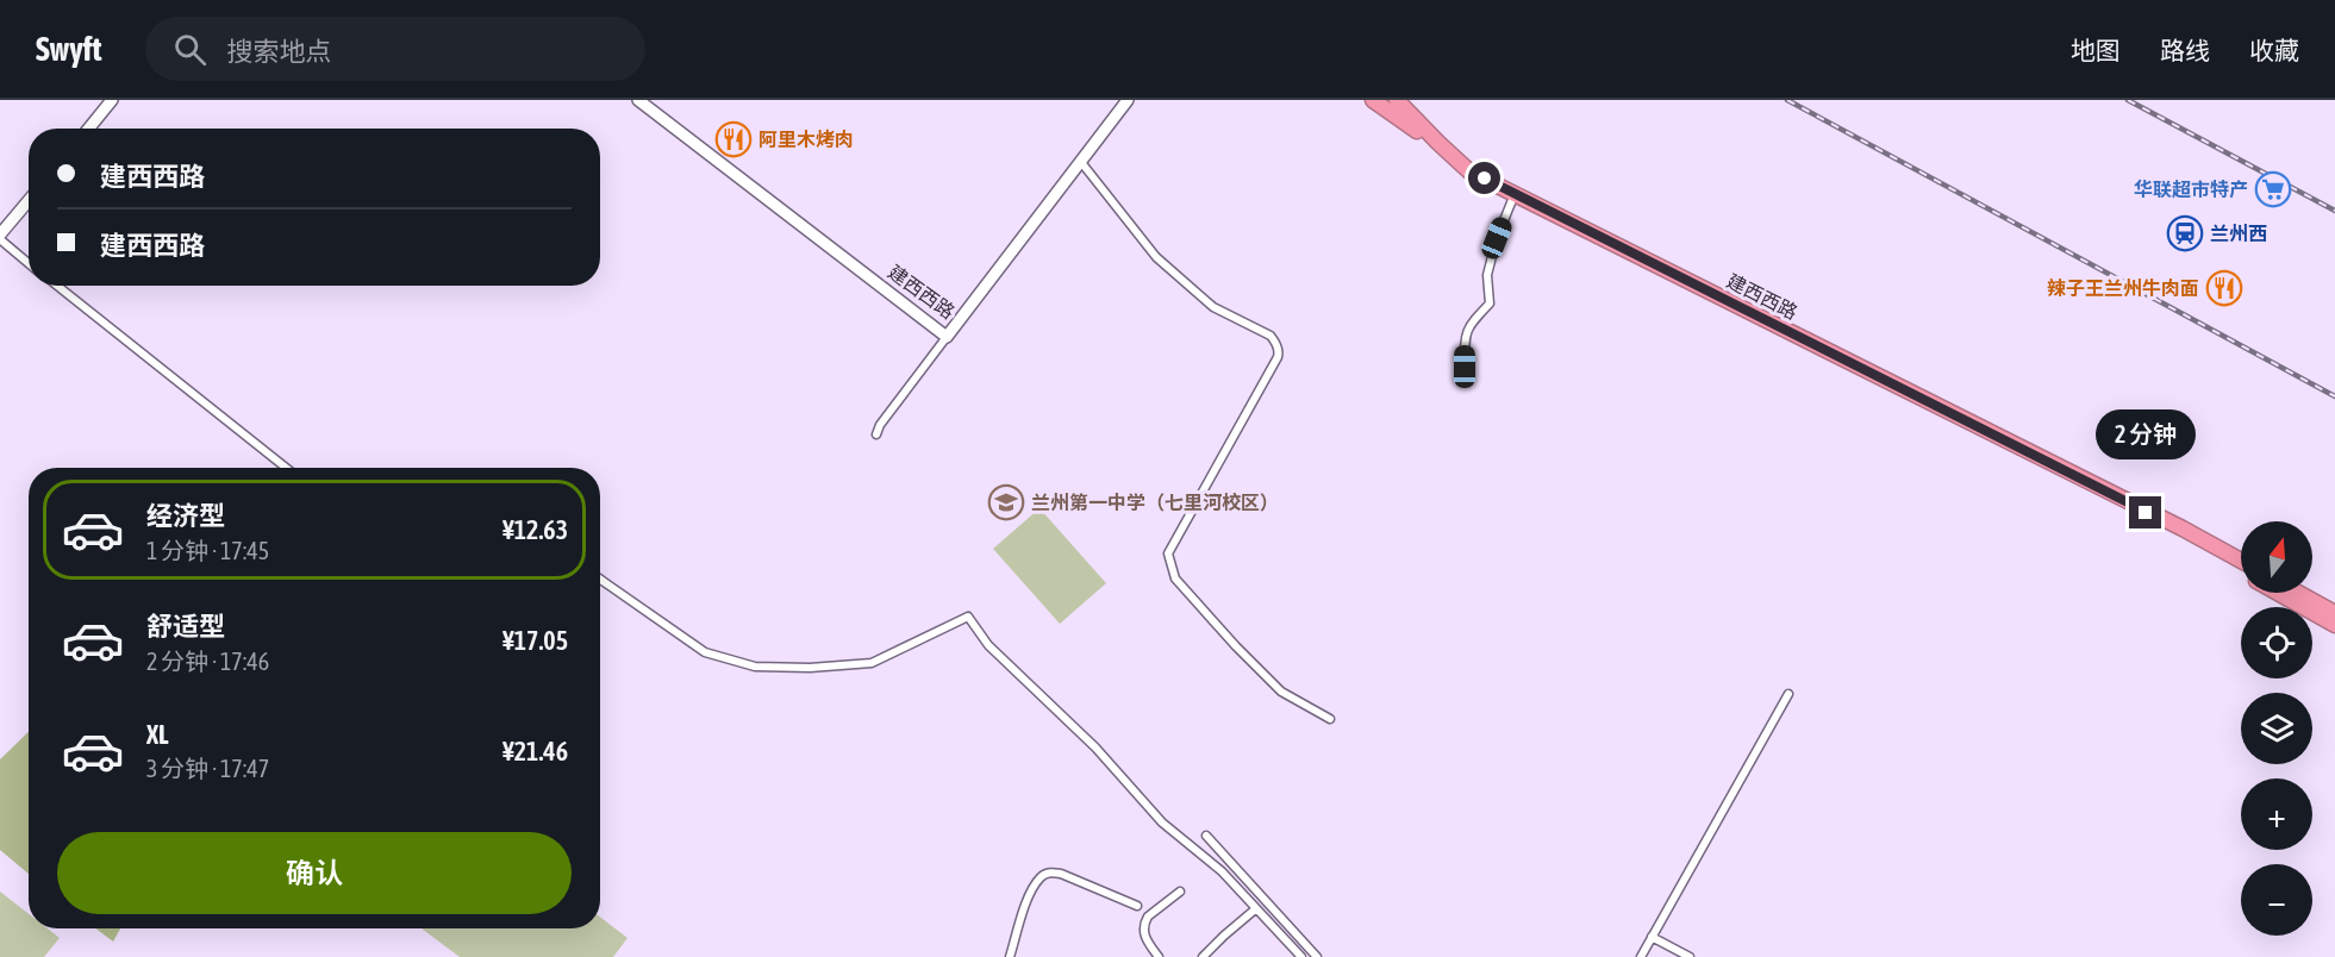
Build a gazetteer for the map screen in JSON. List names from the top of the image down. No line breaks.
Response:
{"streets":{"highway":["建西西路"]},"places":{"restaurant":["阿里木烤肉","辣子王兰州牛肉面"],"supermarket":["华联超市特产"],"station":["兰州西"],"school or university":["兰州第一中学（七里河校区）"]},"north":"top","page":{"header":"Swyft","search":"搜索地点","nav":["地图","路线","收藏"],"banner":["建西西路","建西西路"],"bubble":"2 分钟","list":[{"name":"经济型","note":"1 分钟 · 17:45","value":"¥12.63"},{"name":"舒适型","note":"2 分钟 · 17:46","value":"¥17.05"},{"name":"XL","note":"3 分钟 · 17:47","value":"¥21.46"}],"map_buttons":["+","−"],"buttons":"确认"}}
